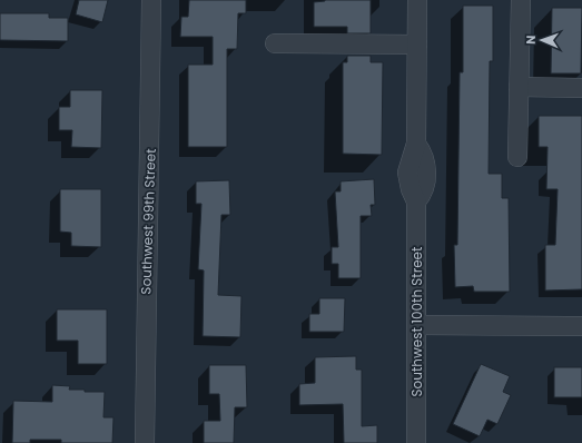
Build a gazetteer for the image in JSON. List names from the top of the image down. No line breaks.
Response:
{"streets":{"street":["Southwest 99th Street","Southwest 100th Street"]},"north":"left"}
